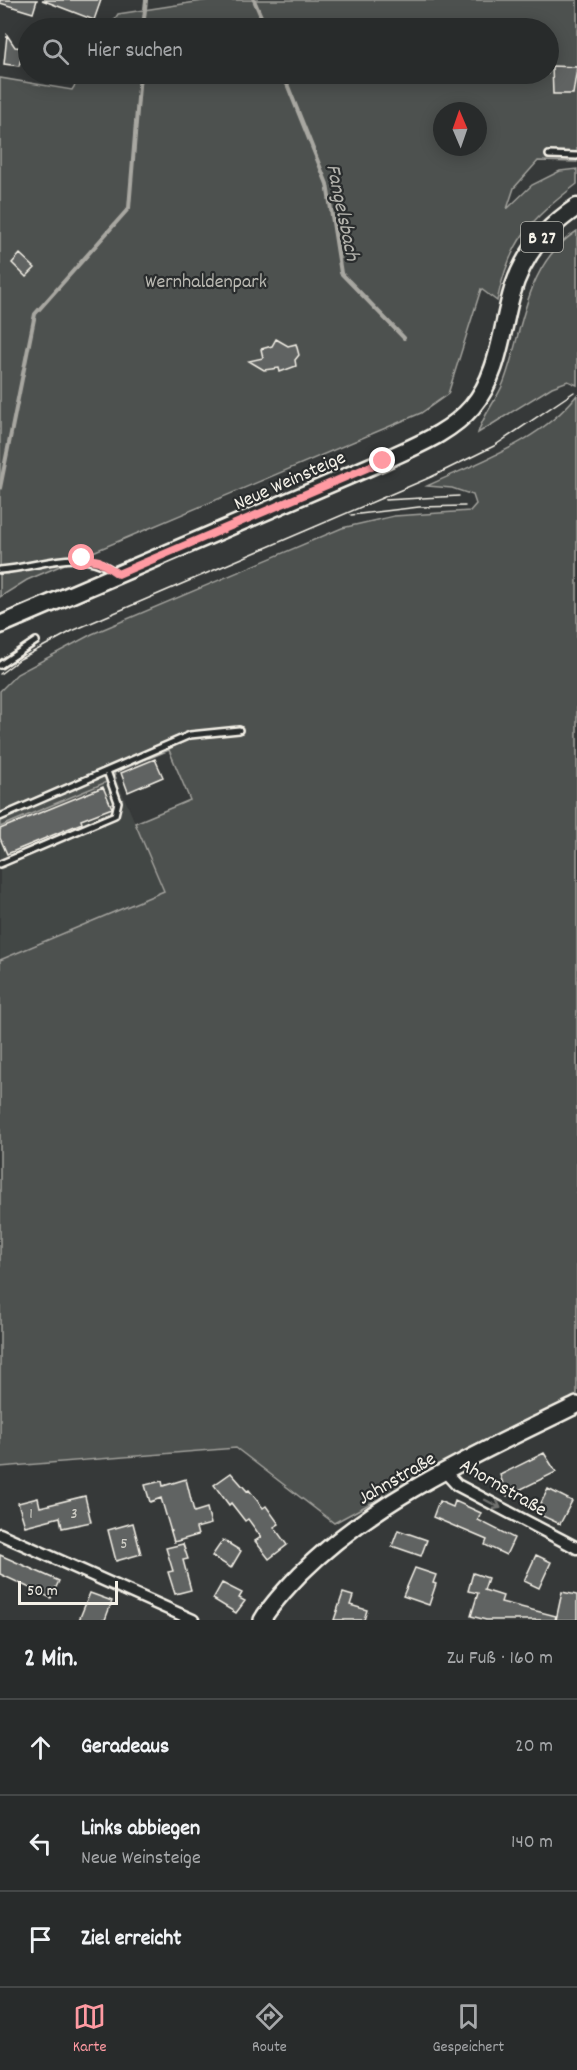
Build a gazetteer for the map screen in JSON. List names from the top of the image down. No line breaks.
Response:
{"streets":{"main road":["B 27","Neue Weinsteige","Jahnstraße"],"street":["Ahornstraße"]},"crossings":[["Jahnstraße","Ahornstraße"]],"one_way":["Ahornstraße"],"water":["Fangelsbach"],"parks":["Wernhaldenpark"],"house_numbers":["1","3","5"],"scale_bar":"50 m","north":"top","page":{"search":"Hier suchen","scale":"50 m","heading":["2 Min.","Zu Fuß · 160 m"],"list":[["Geradeaus","20 m"],["Links abbiegen","Neue Weinsteige","140 m"],"Ziel erreicht"],"nav":["Karte","Route","Gespeichert"]}}
